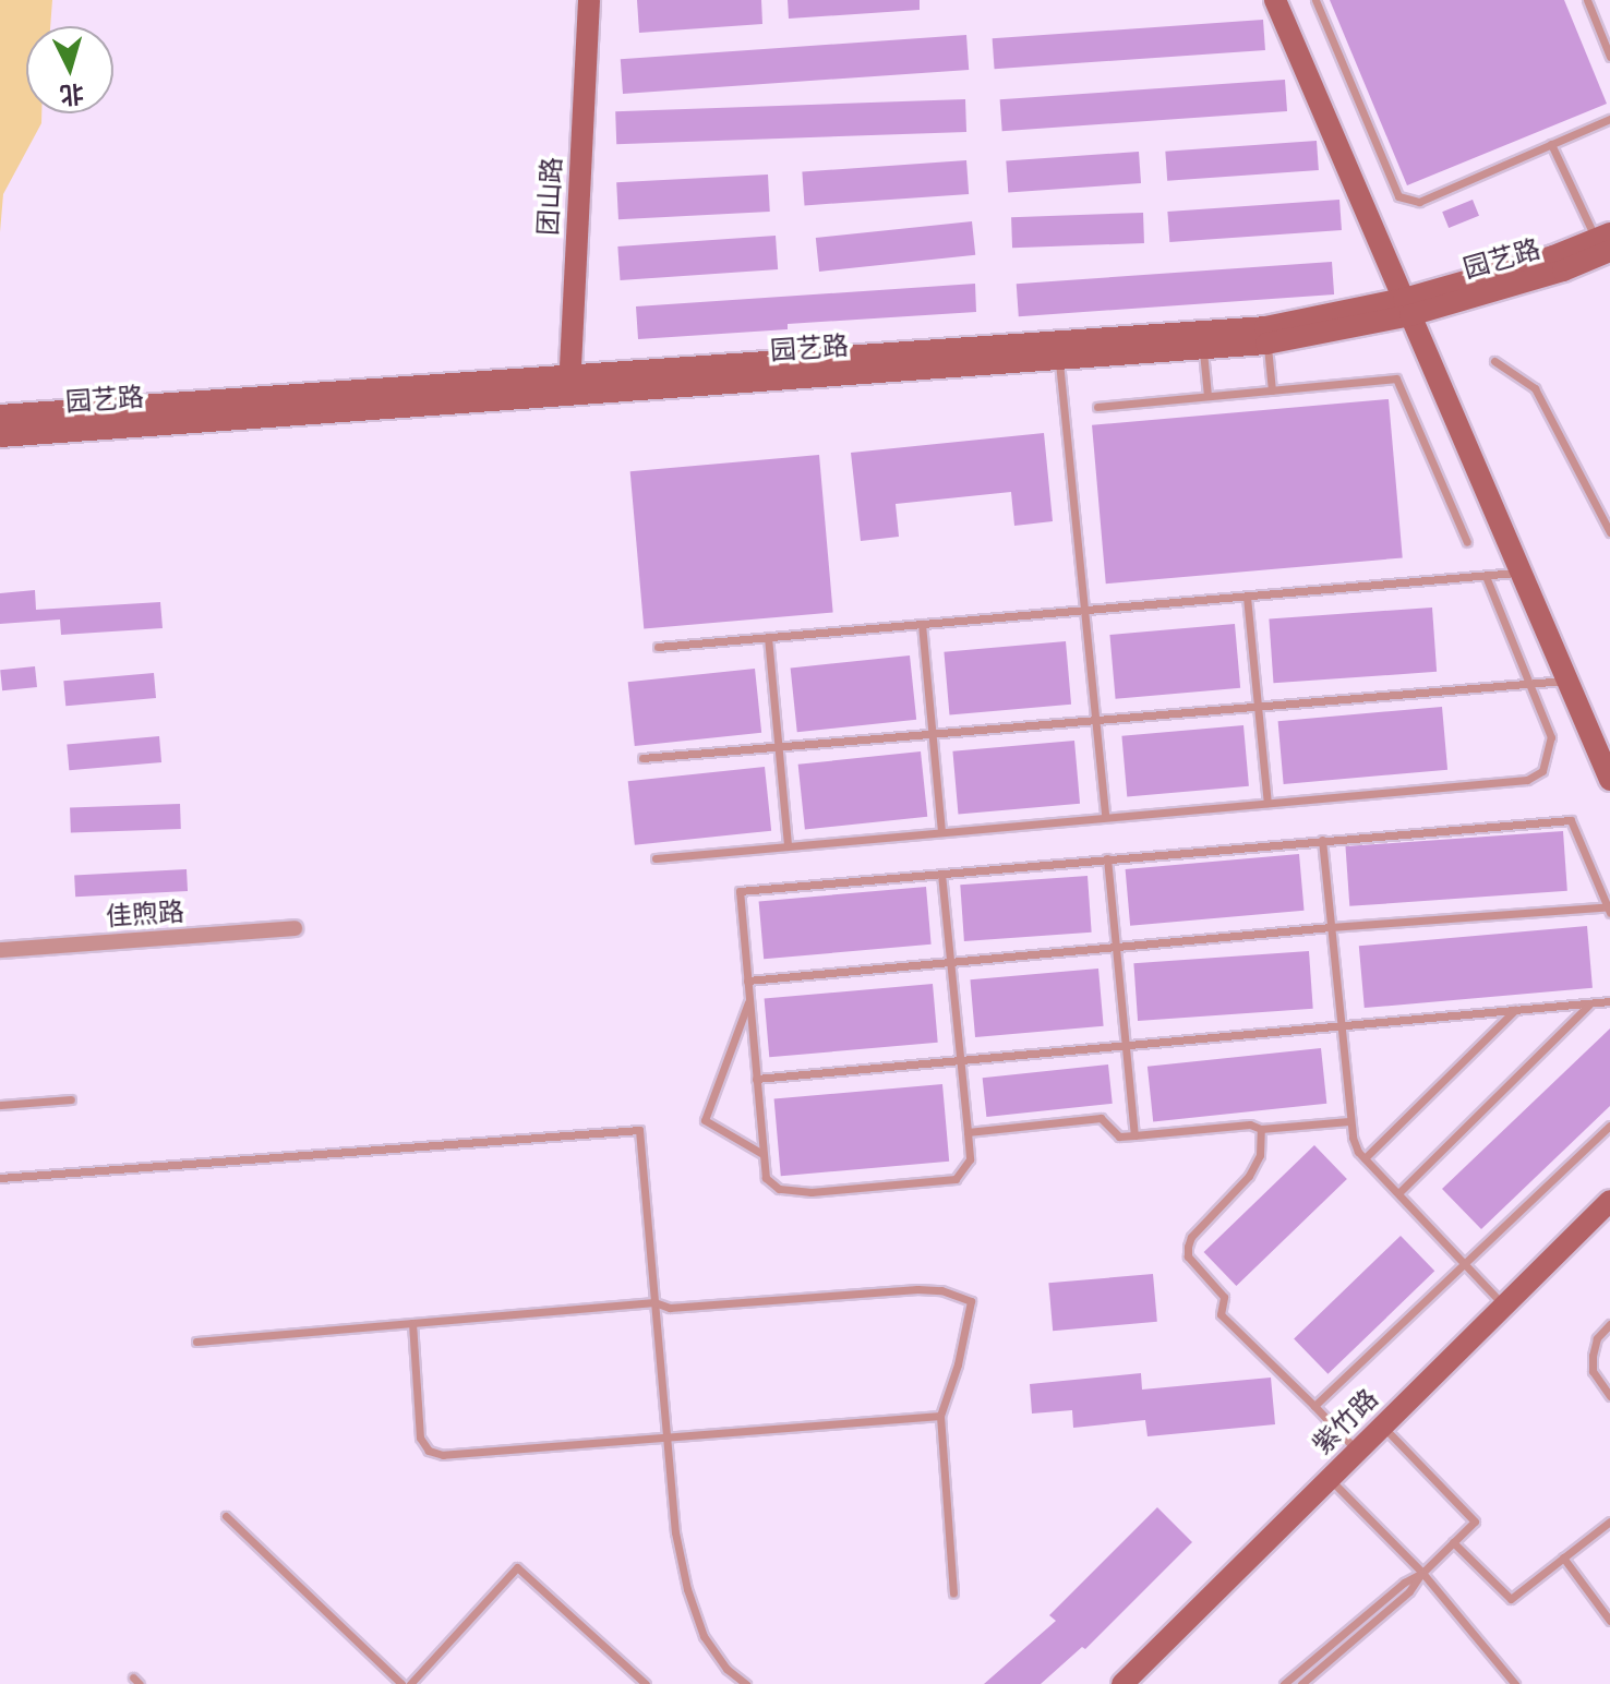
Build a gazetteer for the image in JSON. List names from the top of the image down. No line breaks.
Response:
{"streets":{"street":["团山路","园艺路","佳煦路","紫竹路"]},"crossings":[["团山路","园艺路"]],"north":"bottom"}
